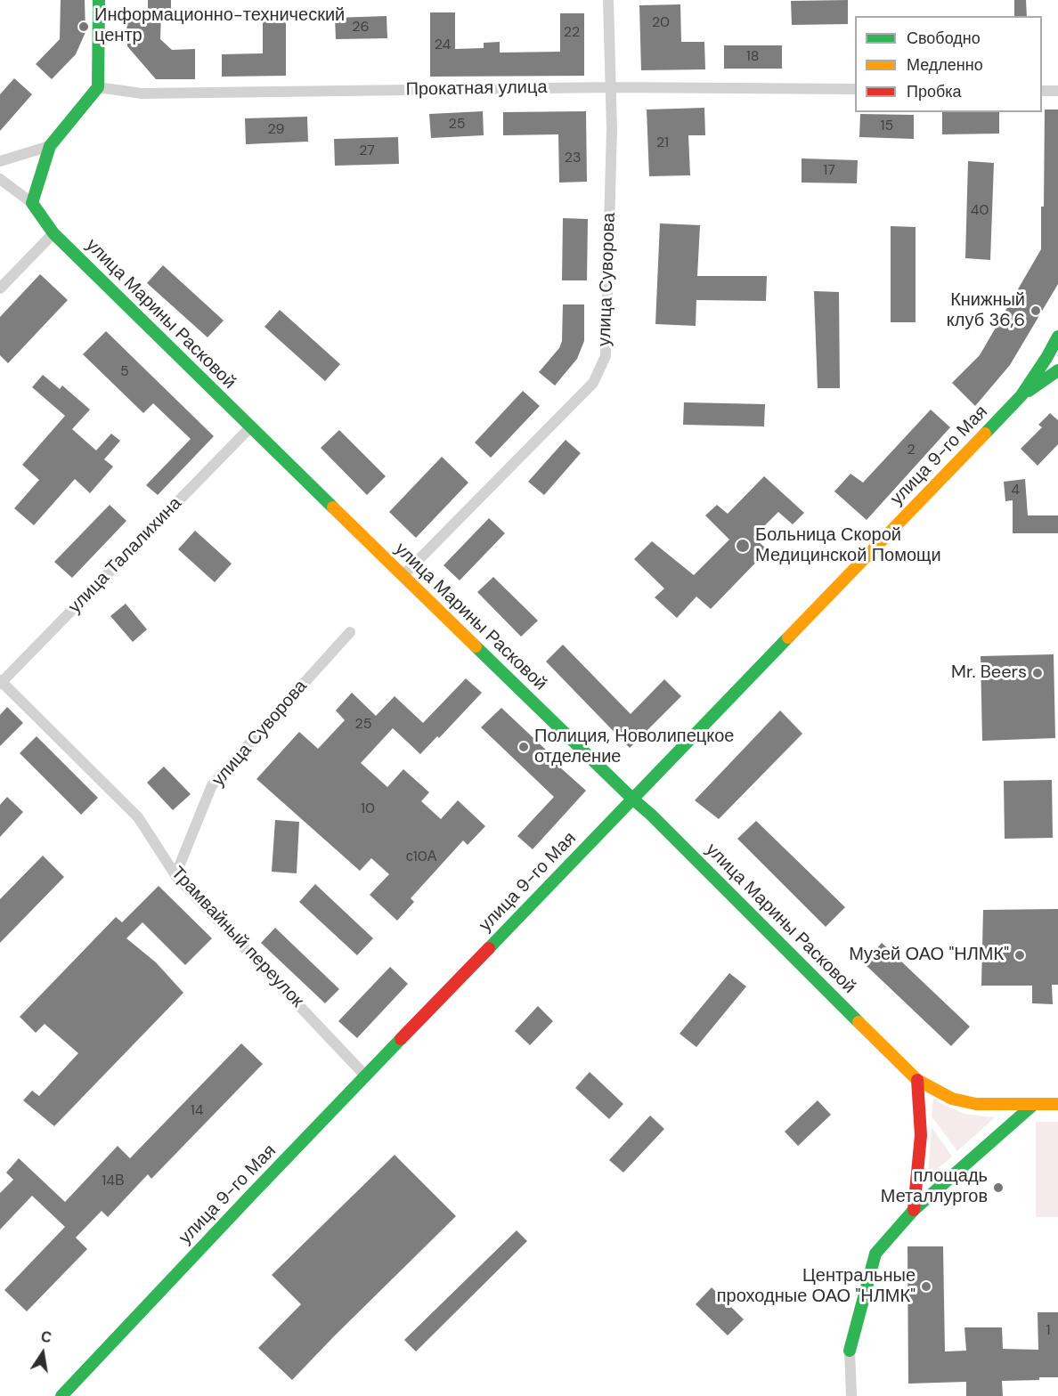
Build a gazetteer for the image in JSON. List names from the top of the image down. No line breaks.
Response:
{"streets":{"main road":["улица Марины Расковой","улица 9-го Мая"],"street":["Прокатная улица","улица Суворова","улица Талалихина","Трамвайный переулок"]},"crossings":[["Прокатная улица","улица Суворова"],["улица Суворова","улица Марины Расковой"],["улица Суворова","Трамвайный переулок"],["улица Марины Расковой","улица 9-го Мая"],["улица Марины Расковой","улица Талалихина"],["улица 9-го Мая","Трамвайный переулок"],["улица Талалихина","Трамвайный переулок"]],"places":["Информационно-технический центр","Книжный клуб 36,6","Больница Скорой Медицинской Помощи","Mr. Beers","Полиция, Новолипецкое отделение","Музей ОАО \"НЛМК\"","площадь Металлургов","Центральные проходные ОАО \"НЛМК\""],"house_numbers":["20","26","22","24","18","25","15","29","21","27","23","17","40","5","2","4","25","10","с10А","14","14В","1"],"legend":["Свободно","Медленно","Пробка"],"north":"top"}
